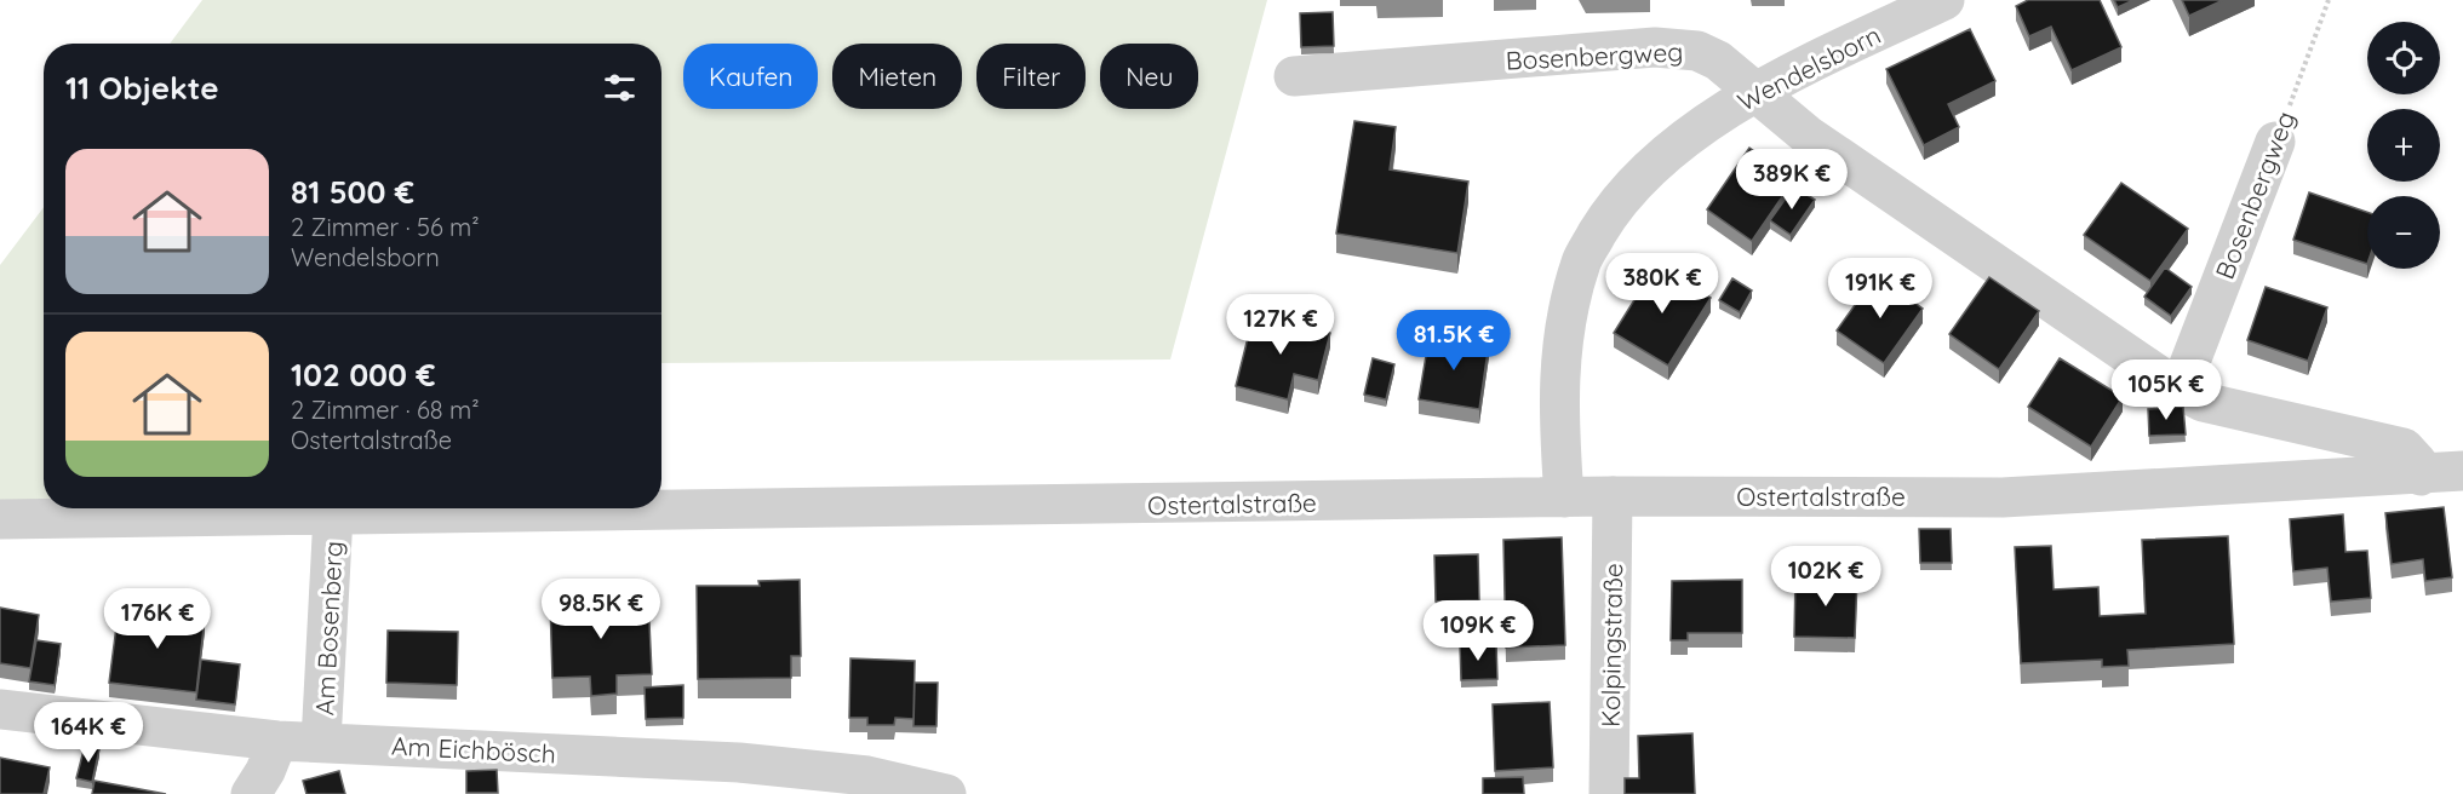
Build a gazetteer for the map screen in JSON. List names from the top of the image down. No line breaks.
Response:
{"streets":{"street":["Bosenbergweg","Wendelsborn","Ostertalstraße","Am Bosenberg","Kolpingstraße","Am Eichbösch"]},"crossings":[["Bosenbergweg","Wendelsborn"],["Bosenbergweg","Ostertalstraße"],["Wendelsborn","Ostertalstraße"],["Ostertalstraße","Am Bosenberg"],["Ostertalstraße","Kolpingstraße"],["Am Bosenberg","Am Eichbösch"]],"page":{"map_buttons":["+","−"],"chip":["Kaufen","Mieten","Filter","Neu"],"heading":"11 Objekte","list":[{"name":"81 500 €","note":"2 Zimmer · 56 m² · Wendelsborn"},{"name":"102 000 €","note":"2 Zimmer · 68 m² · Ostertalstraße"}],"price":["389K €","380K €","191K €","127K €","81.5K €","105K €","102K €","98.5K €","176K €","109K €","164K €"]}}
